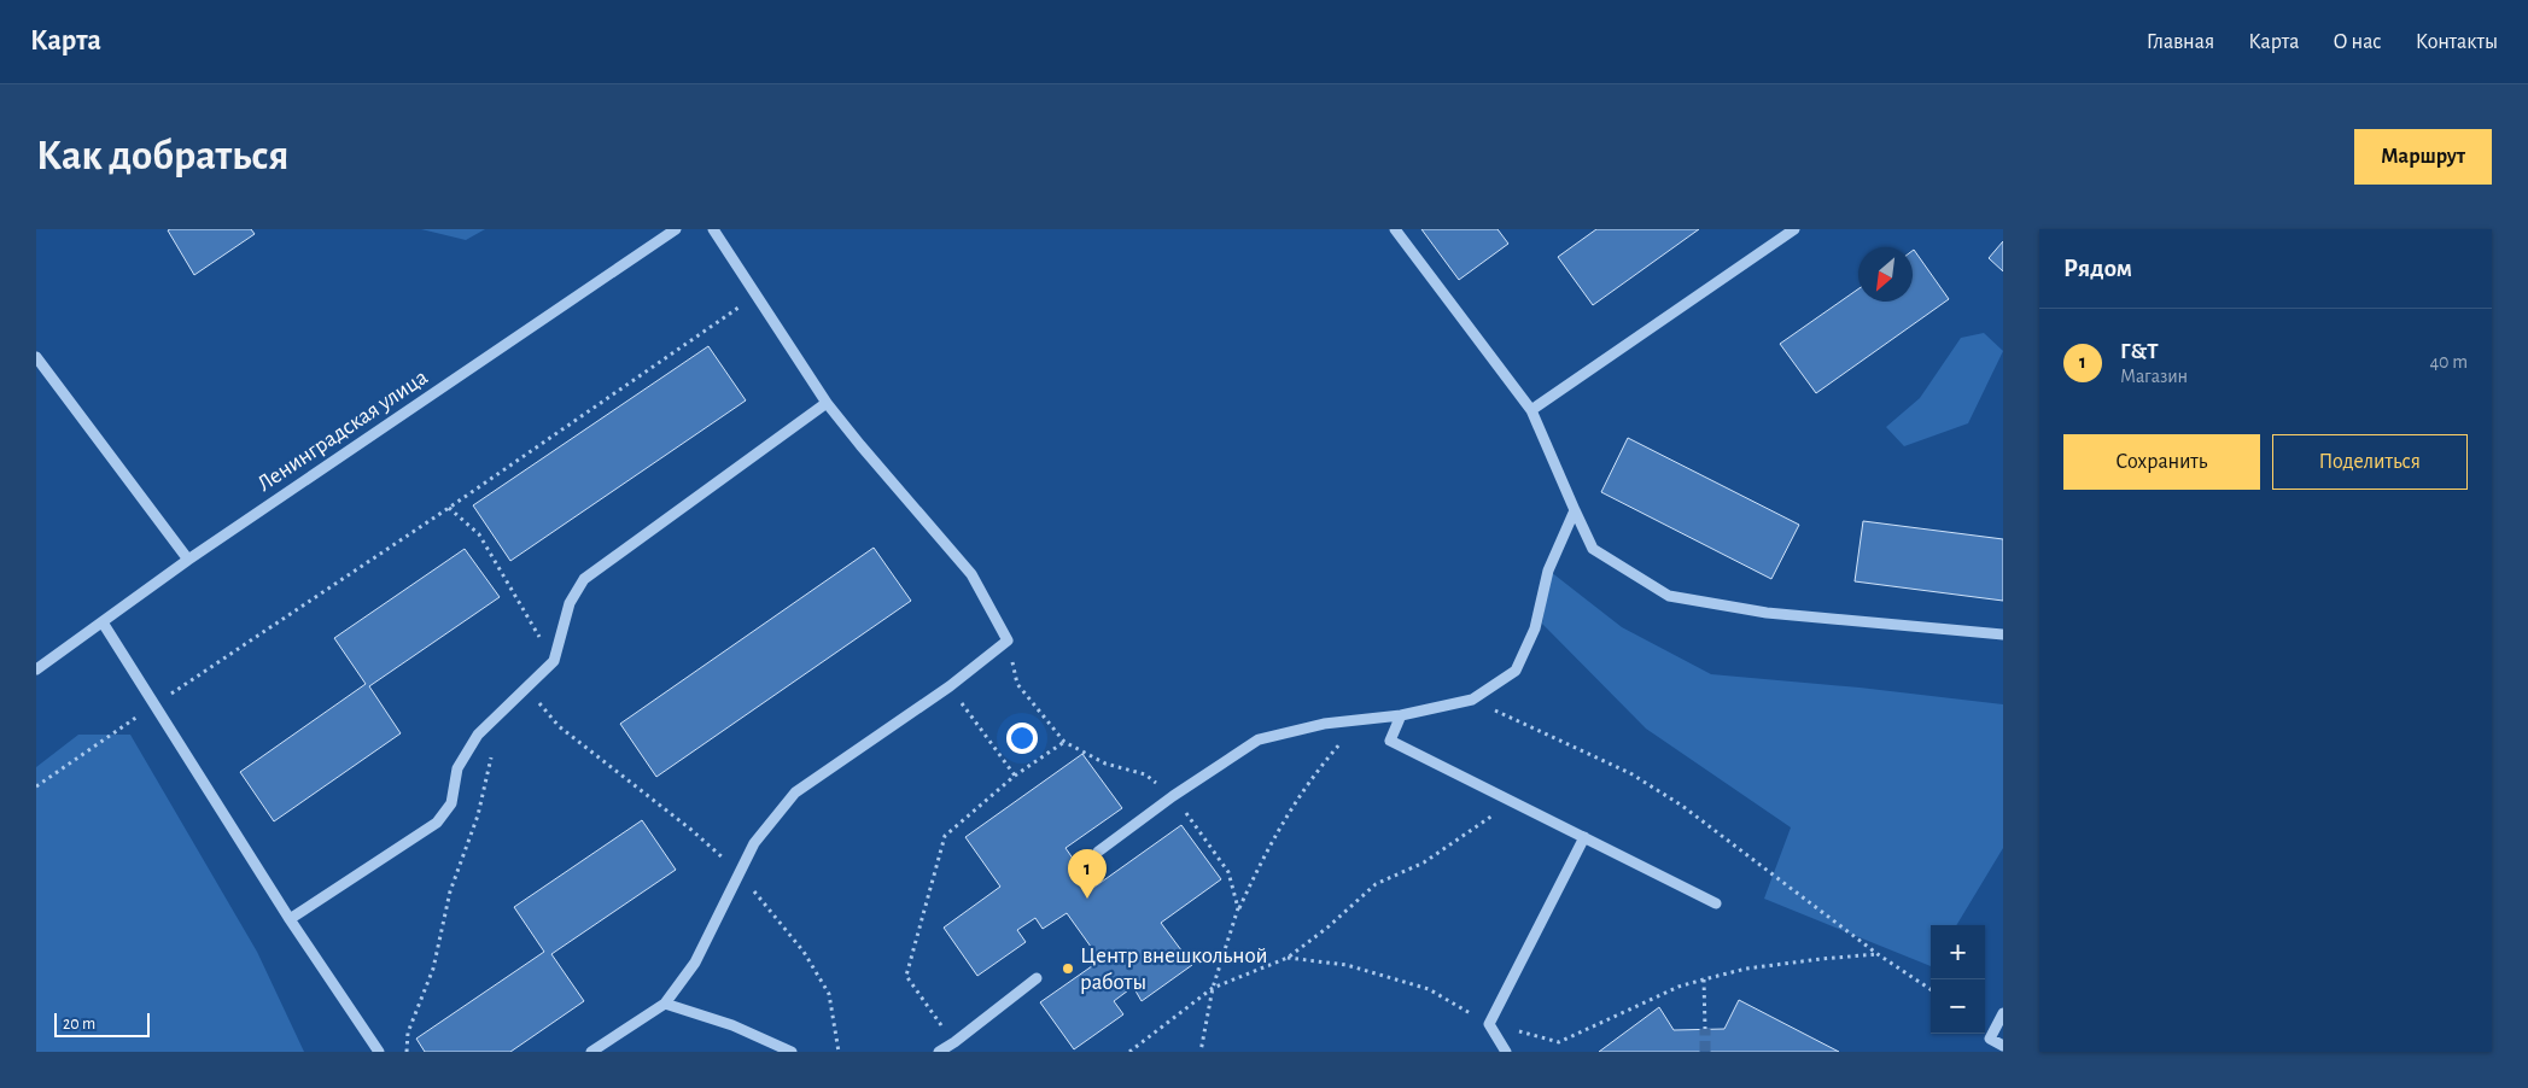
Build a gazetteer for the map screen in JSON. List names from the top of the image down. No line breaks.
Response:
{"streets":{"street":["Ленинградская улица"]},"places":["Центр внешкольной работы"],"scale_bar":"20 m","north":"bottom left","page":{"header":"Карта","nav":["Главная","Карта","О нас","Контакты"],"buttons":["Маршрут",["Сохранить","Поделиться"]],"title":"Как добраться","heading":"Рядом","list":[{"mark":"1","name":"Г&Т","note":"Магазин","value":"40 m"}],"pins":"1","map_buttons":["+","−"],"scale":"20 m"}}
